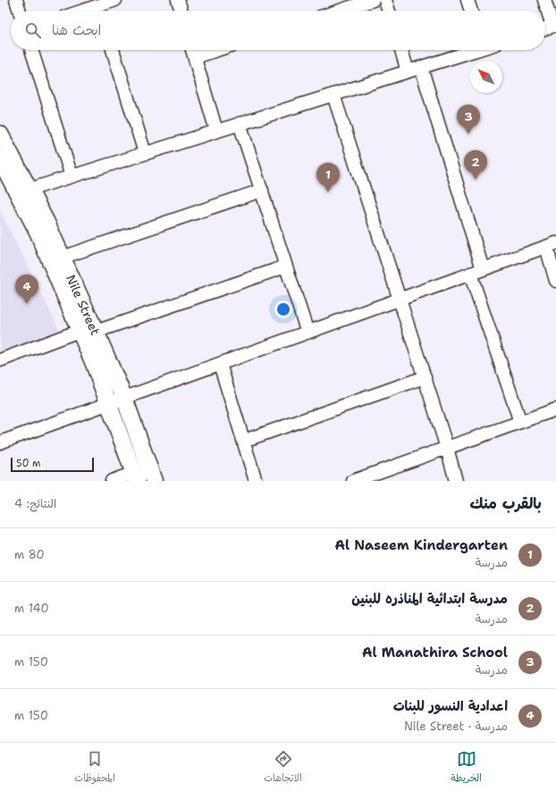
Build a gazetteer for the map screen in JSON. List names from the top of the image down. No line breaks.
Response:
{"streets":{"main road":["Nile Street"]},"scale_bar":"50 m","north":"top left","page":{"search":"ابحث هنا","pins":["3","2","1","4"],"scale":"50 m","heading":["بالقرب منك","النتائج: 4"],"list":[{"mark":"1","name":"Al Naseem Kindergarten","note":"مدرسة","value":"80 m"},{"mark":"2","name":"مدرسة ابتدائية المناذره للبنين","note":"مدرسة","value":"140 m"},{"mark":"3","name":"Al Manathira School","note":"مدرسة","value":"150 m"},{"mark":"4","name":"اعدادية النسور للبنات","note":"مدرسة · Nile Street","value":"150 m"}],"nav":["الخريطة","الاتجاهات","المحفوظات"]}}
